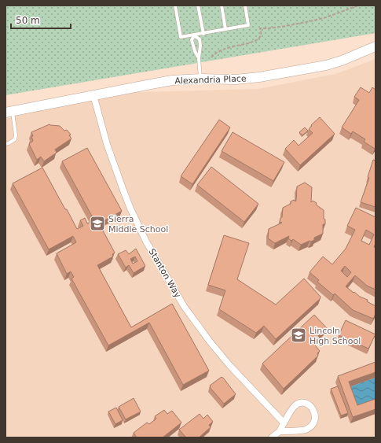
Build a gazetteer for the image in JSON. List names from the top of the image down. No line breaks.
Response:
{"streets":{"street":["Alexandria Place","Stanton Way"]},"crossings":[["Alexandria Place","Stanton Way"]],"places":{"school or university":["Sierra Middle School","Lincoln High School"]},"scale_bar":"50 m"}
